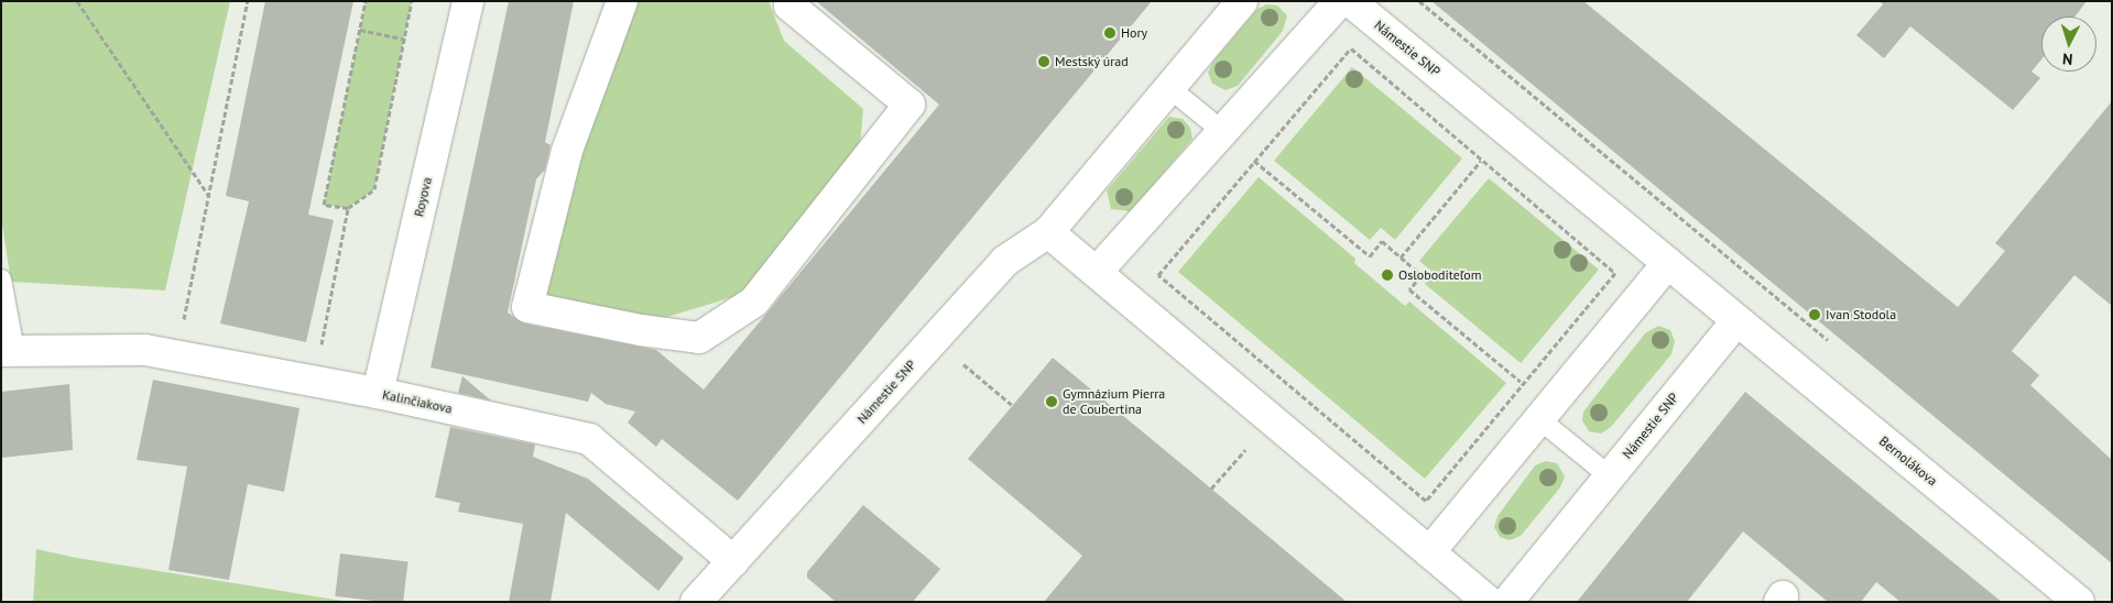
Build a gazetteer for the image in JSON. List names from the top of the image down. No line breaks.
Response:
{"streets":{"street":["Námestie SNP","Royova","Kalinčiakova","Bernolákova"]},"crossings":[["Námestie SNP","Kalinčiakova"],["Námestie SNP","Bernolákova"],["Royova","Kalinčiakova"]],"places":["Hory","Mestský úrad","Osloboditeľom","Ivan Stodola","Gymnázium Pierra de Coubertina"],"north":"bottom"}
